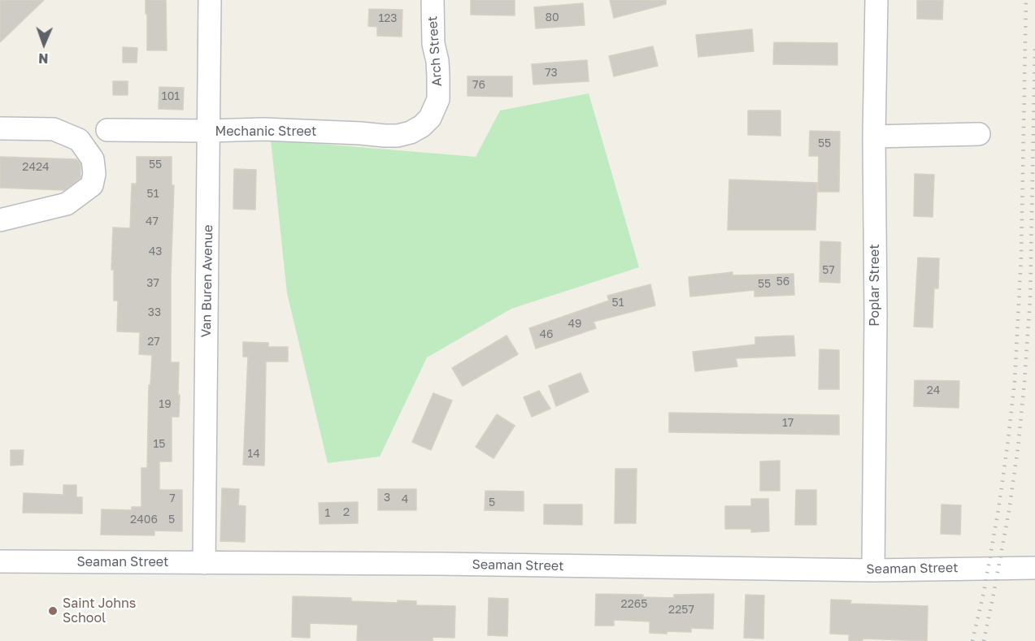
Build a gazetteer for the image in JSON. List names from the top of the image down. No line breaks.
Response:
{"streets":{"street":["Arch Street","Mechanic Street","Van Buren Avenue","Poplar Street","Seaman Street"]},"crossings":[["Arch Street","Mechanic Street"],["Mechanic Street","Van Buren Avenue"],["Van Buren Avenue","Seaman Street"],["Poplar Street","Seaman Street"]],"places":["Saint Johns School"],"house_numbers":["80","123","73","76","101","55","55","2424","51","47","43","57","56","37","55","51","33","49","46","27","24","19","17","15","14","3","7","4","5","2","1","2406","5","2265","2257"],"north":"bottom"}
